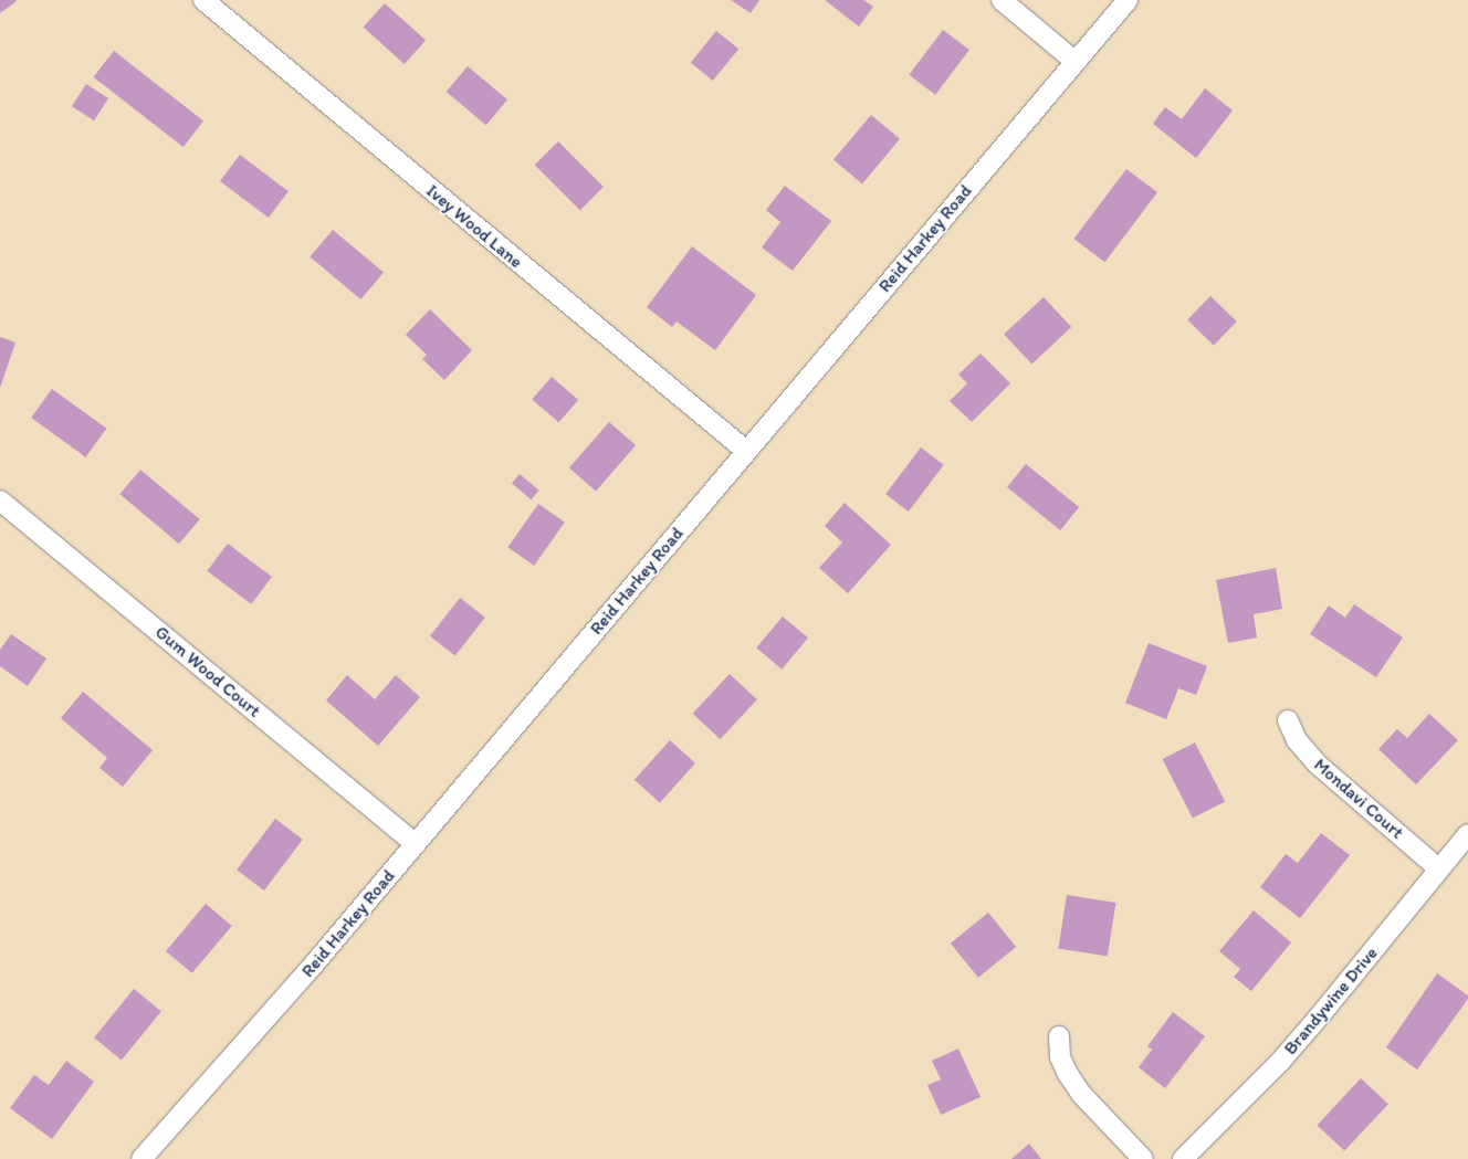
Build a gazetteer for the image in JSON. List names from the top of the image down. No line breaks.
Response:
{"streets":{"street":["Ivey Wood Lane","Reid Harkey Road","Gum Wood Court","Mondavi Court","Brandywine Drive"]},"crossings":[["Ivey Wood Lane","Reid Harkey Road"],["Reid Harkey Road","Gum Wood Court"],["Mondavi Court","Brandywine Drive"]]}
